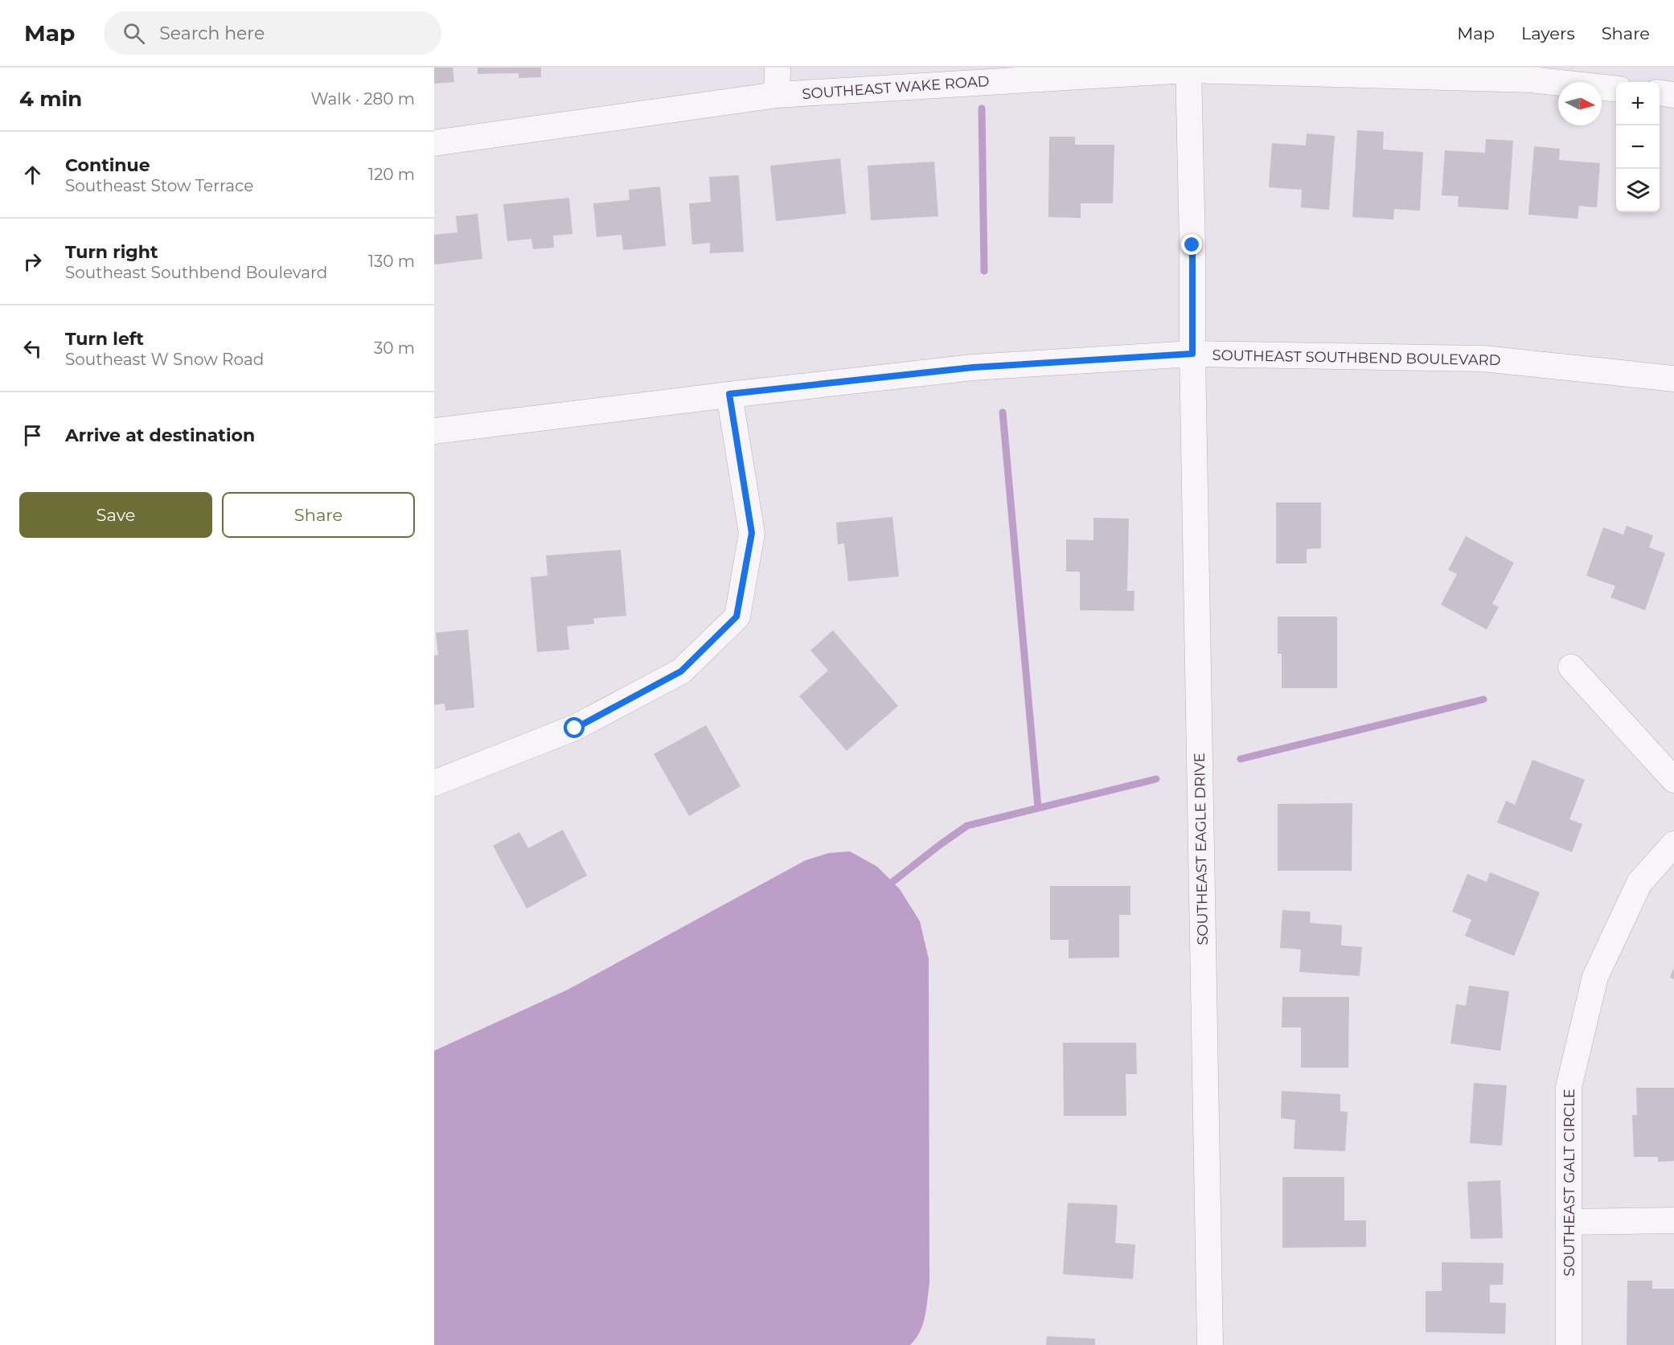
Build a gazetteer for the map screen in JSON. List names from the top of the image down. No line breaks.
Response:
{"streets":{"street":["SOUTHEAST WAKE ROAD","SOUTHEAST SOUTHBEND BOULEVARD","SOUTHEAST EAGLE DRIVE","SOUTHEAST GALT CIRCLE"]},"crossings":[["SOUTHEAST WAKE ROAD","SOUTHEAST EAGLE DRIVE"],["SOUTHEAST SOUTHBEND BOULEVARD","SOUTHEAST EAGLE DRIVE"]],"north":"right","page":{"header":"Map","search":"Search here","nav":["Map","Layers","Share"],"heading":["4 min","Walk · 280 m"],"map_buttons":["+","−"],"list":[["Continue","Southeast Stow Terrace","120 m"],["Turn right","Southeast Southbend Boulevard","130 m"],["Turn left","Southeast W Snow Road","30 m"],"Arrive at destination"],"buttons":["Save","Share"]}}
